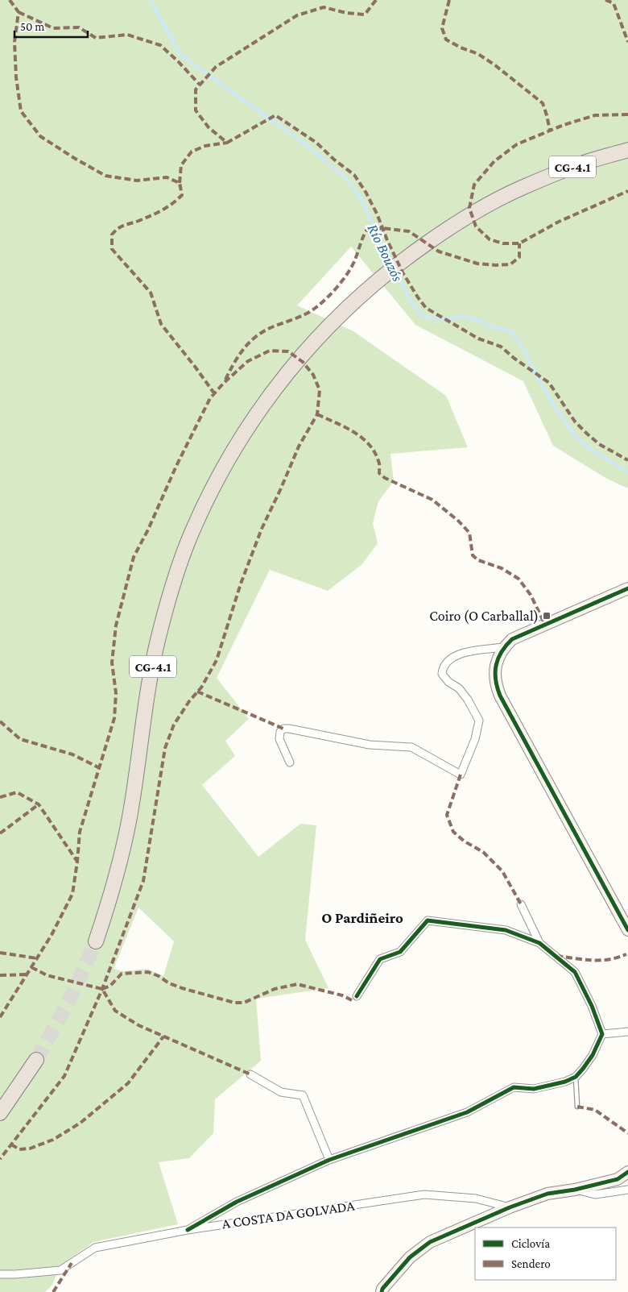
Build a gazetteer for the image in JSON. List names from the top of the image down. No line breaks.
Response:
{"streets":{"highway":["CG-4.1"],"street":["A COSTA DA GOLVADA"]},"districts":["O Pardiñeiro"],"water":["Río Bouzós"],"places":{"transit":["Coiro (O Carballal)"]},"legend":["Ciclovía","Sendero"],"scale_bar":"50 m"}
